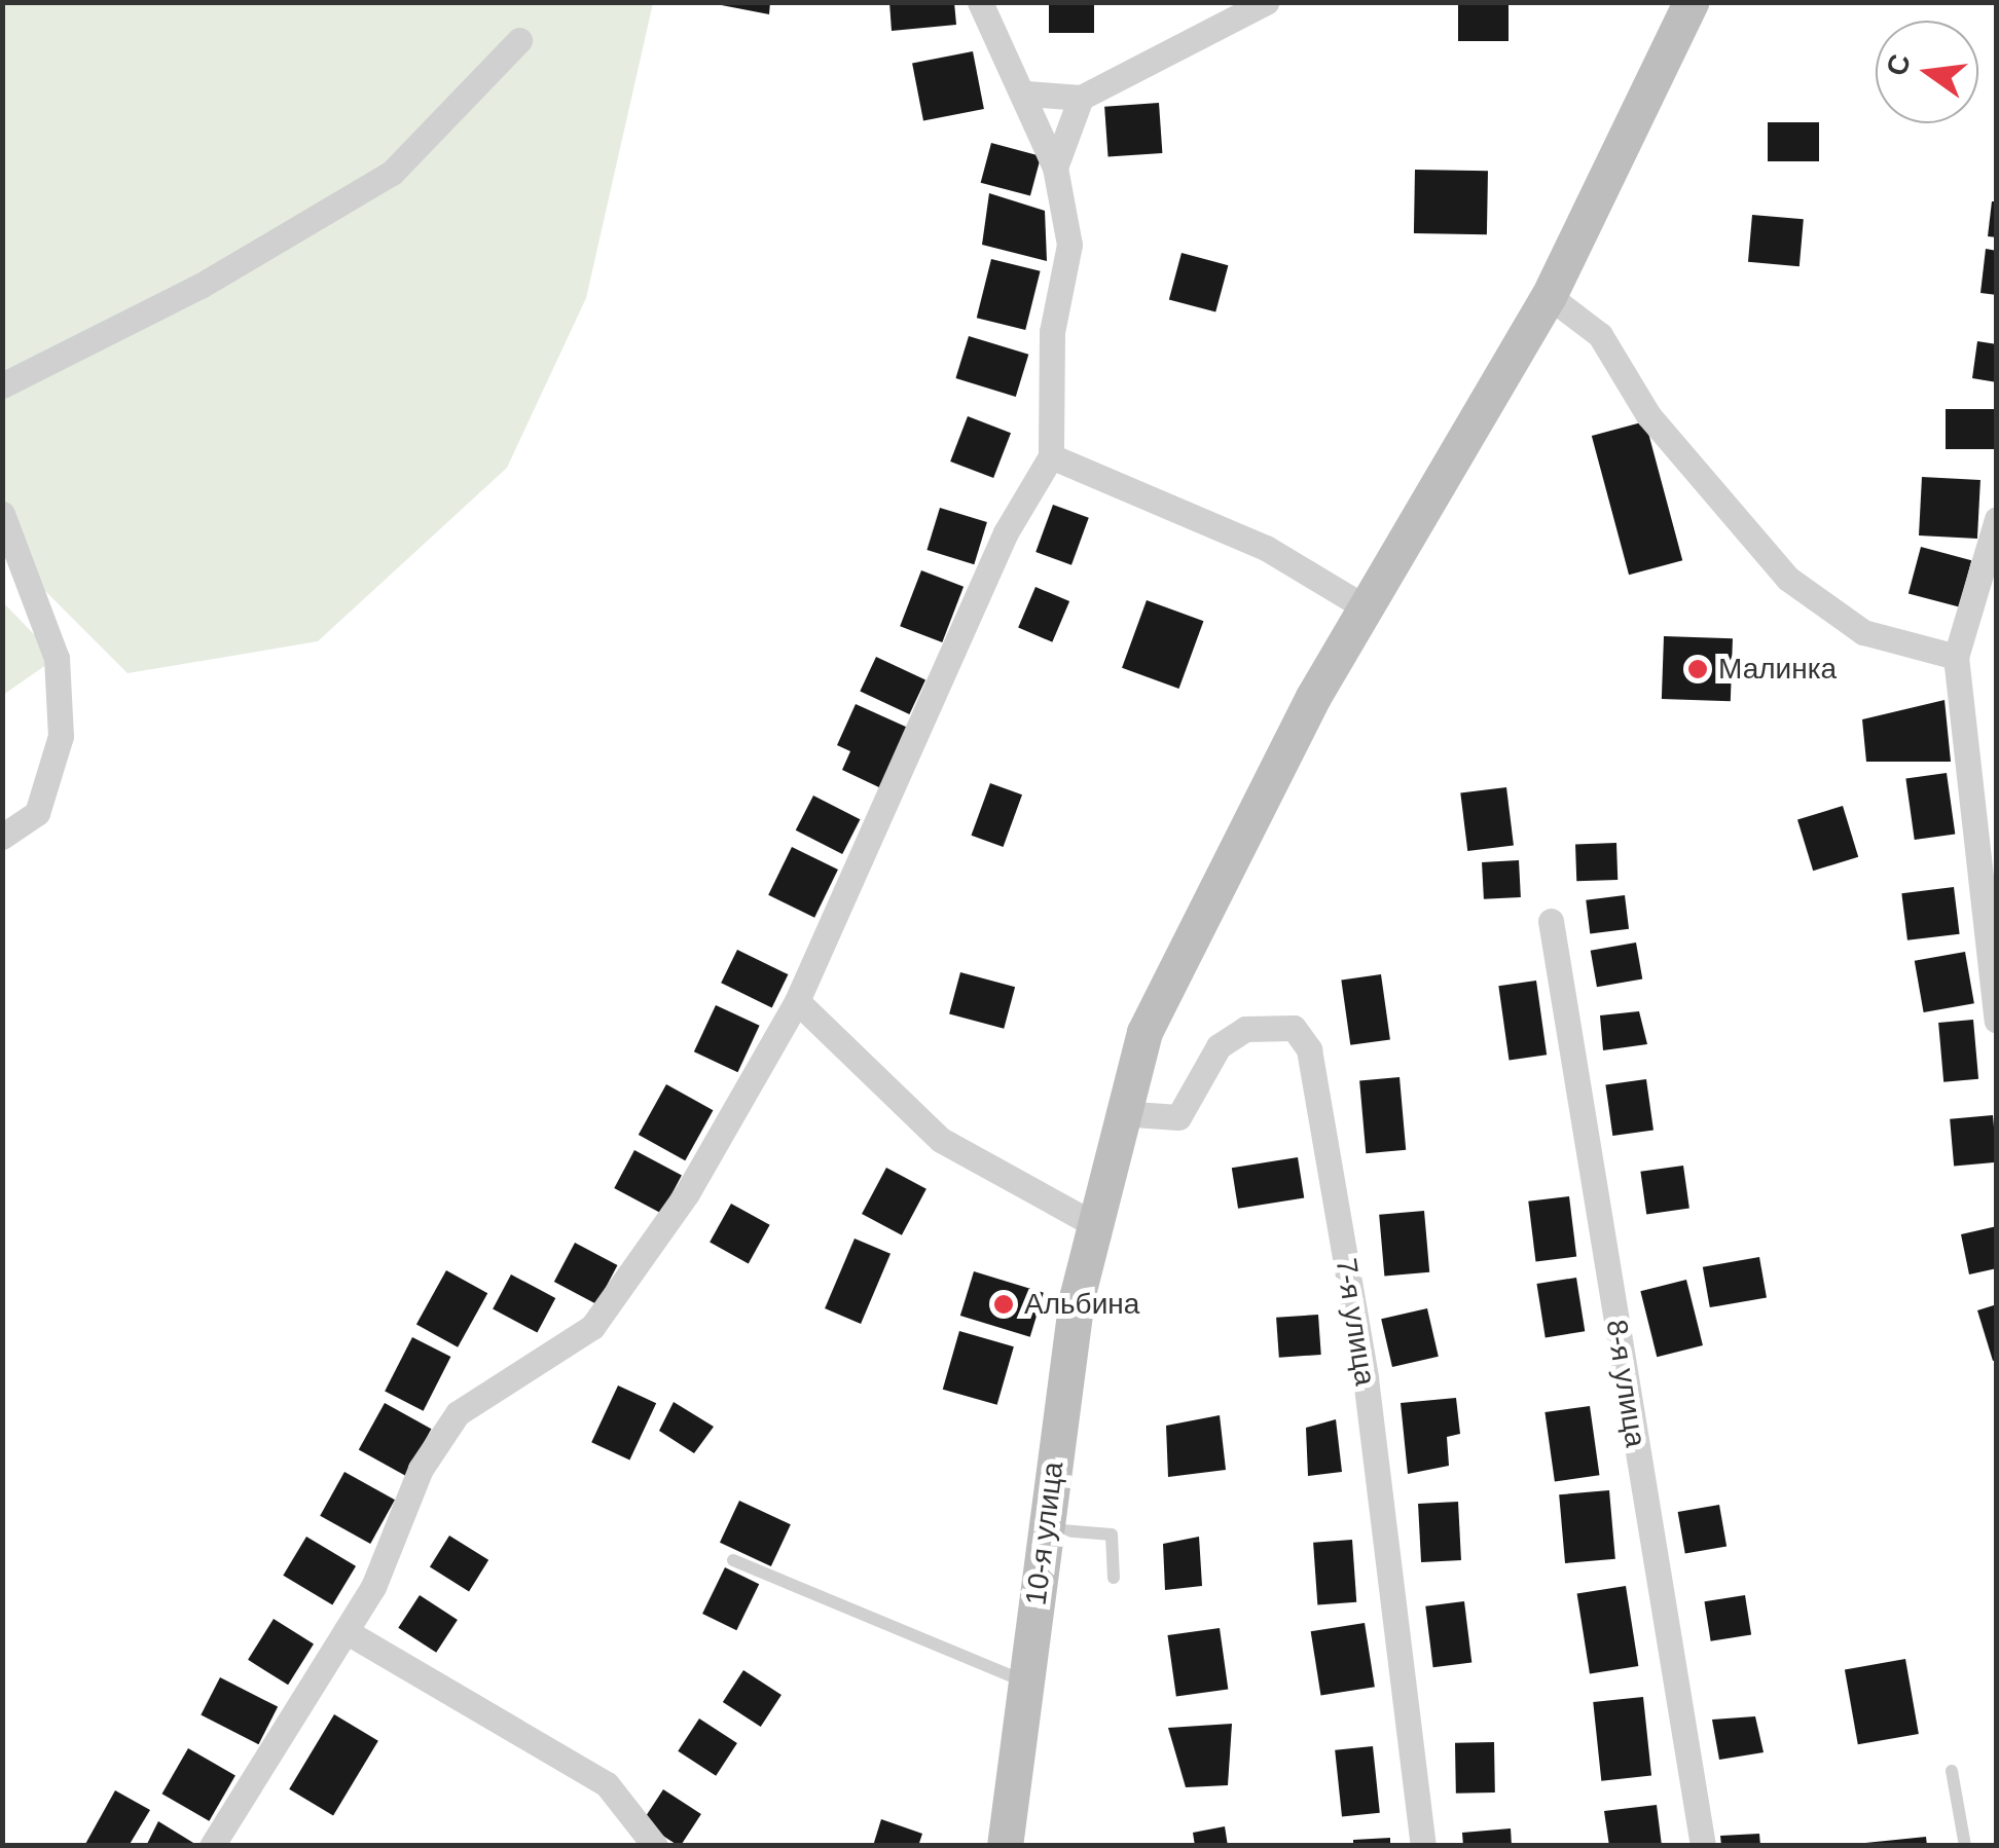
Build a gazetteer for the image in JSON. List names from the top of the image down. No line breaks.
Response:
{"streets":{"street":["7-я улица","8-я улица","10-я улица"]},"crossings":[["7-я улица","10-я улица"]],"places":["Малинка","Альбина"],"north":"left"}
